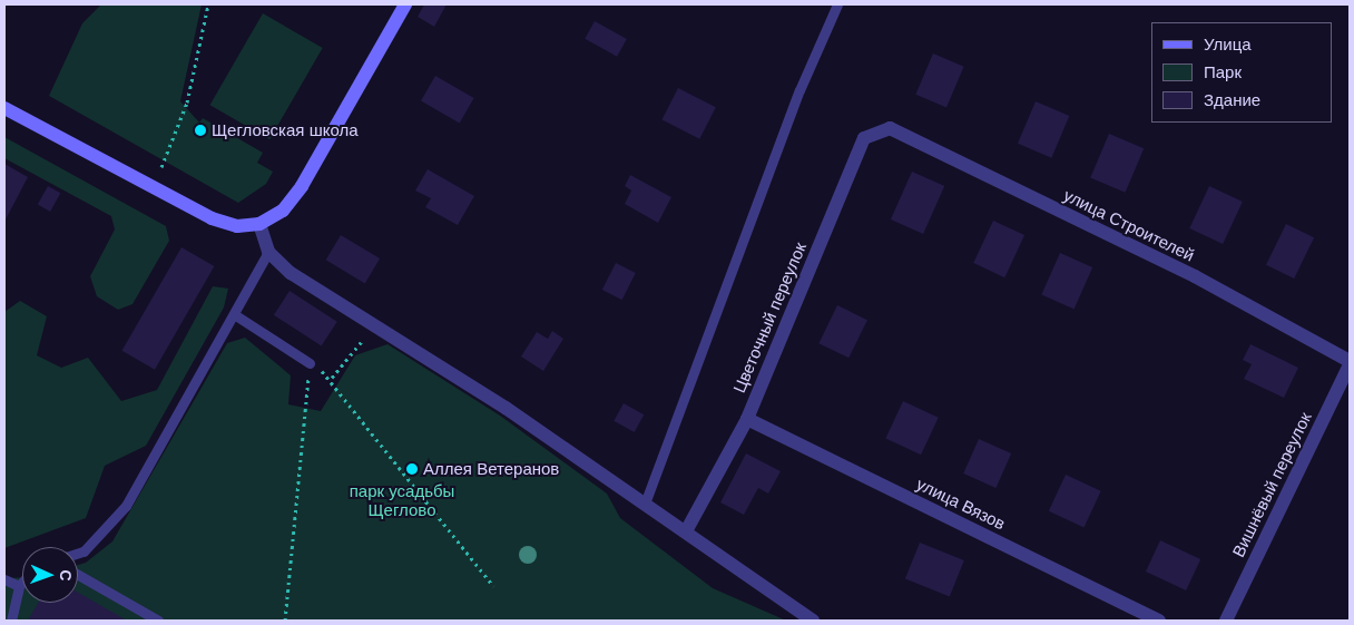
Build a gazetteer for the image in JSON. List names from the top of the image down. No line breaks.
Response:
{"streets":{"street":["улица Строителей","Цветочный переулок","Вишнёвый переулок","улица Вязов"]},"crossings":[["улица Строителей","Цветочный переулок"],["улица Строителей","Вишнёвый переулок"],["Цветочный переулок","улица Вязов"]],"parks":["парк усадьбы Щеглово"],"places":["Щегловская школа","Аллея Ветеранов"],"legend":["Улица","Парк","Здание"],"north":"right"}
